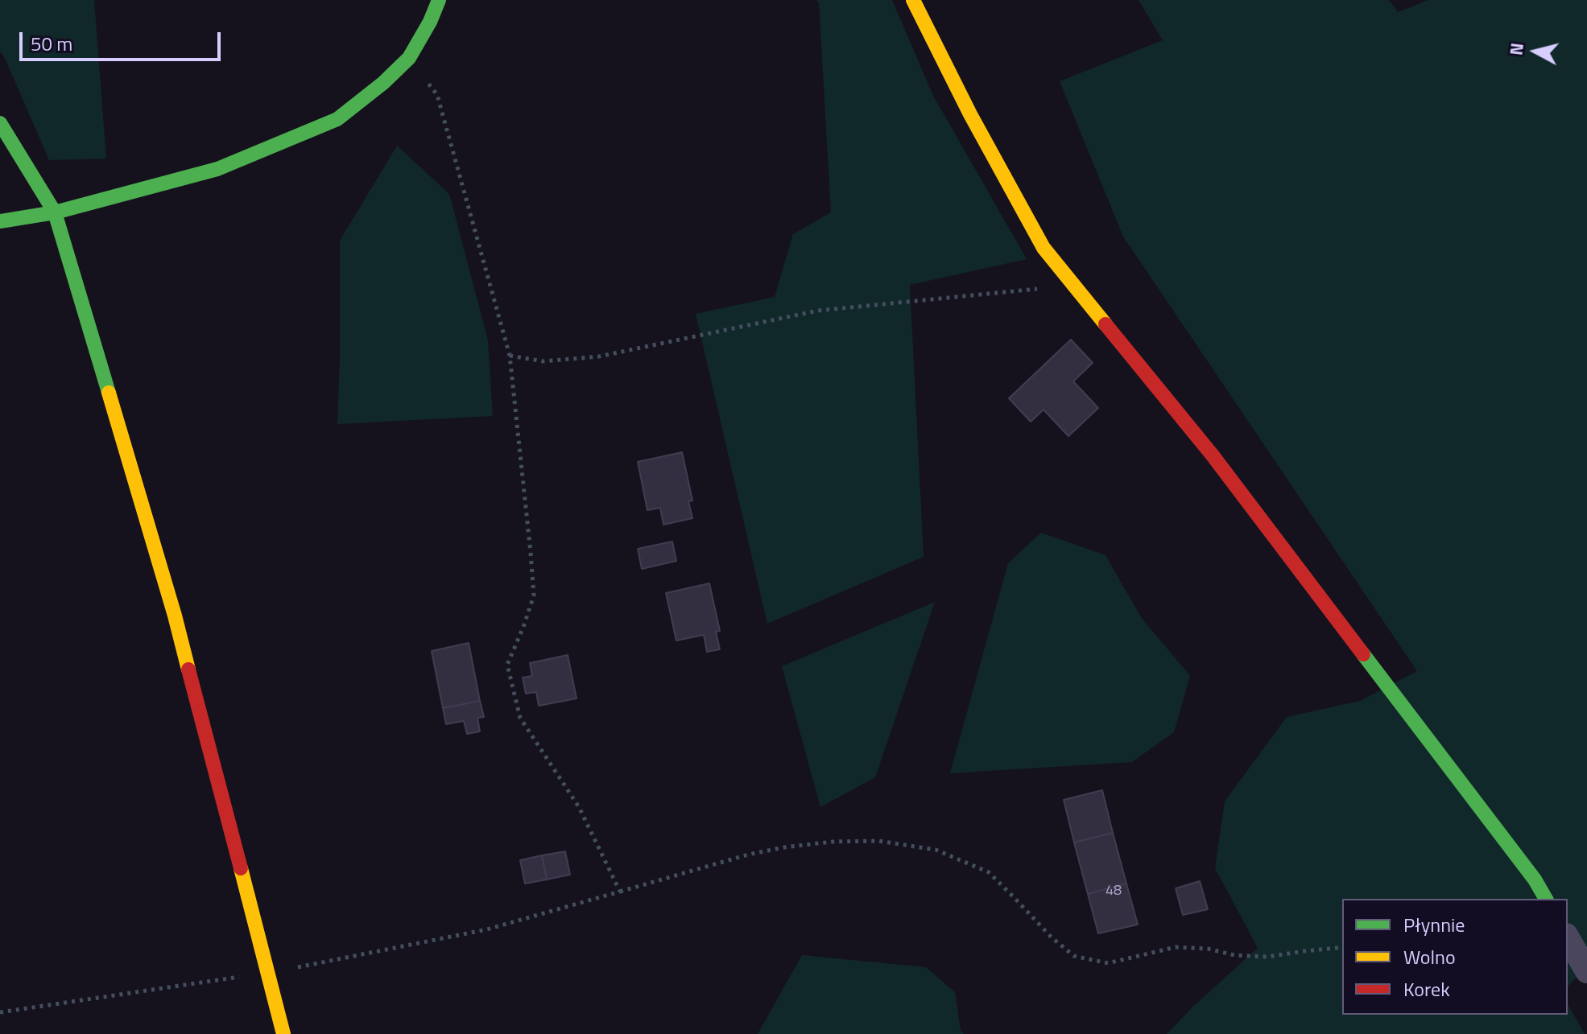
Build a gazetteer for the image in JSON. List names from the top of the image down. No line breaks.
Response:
{"house_numbers":["48"],"legend":["Płynnie","Wolno","Korek"],"scale_bar":"50 m","north":"left"}
